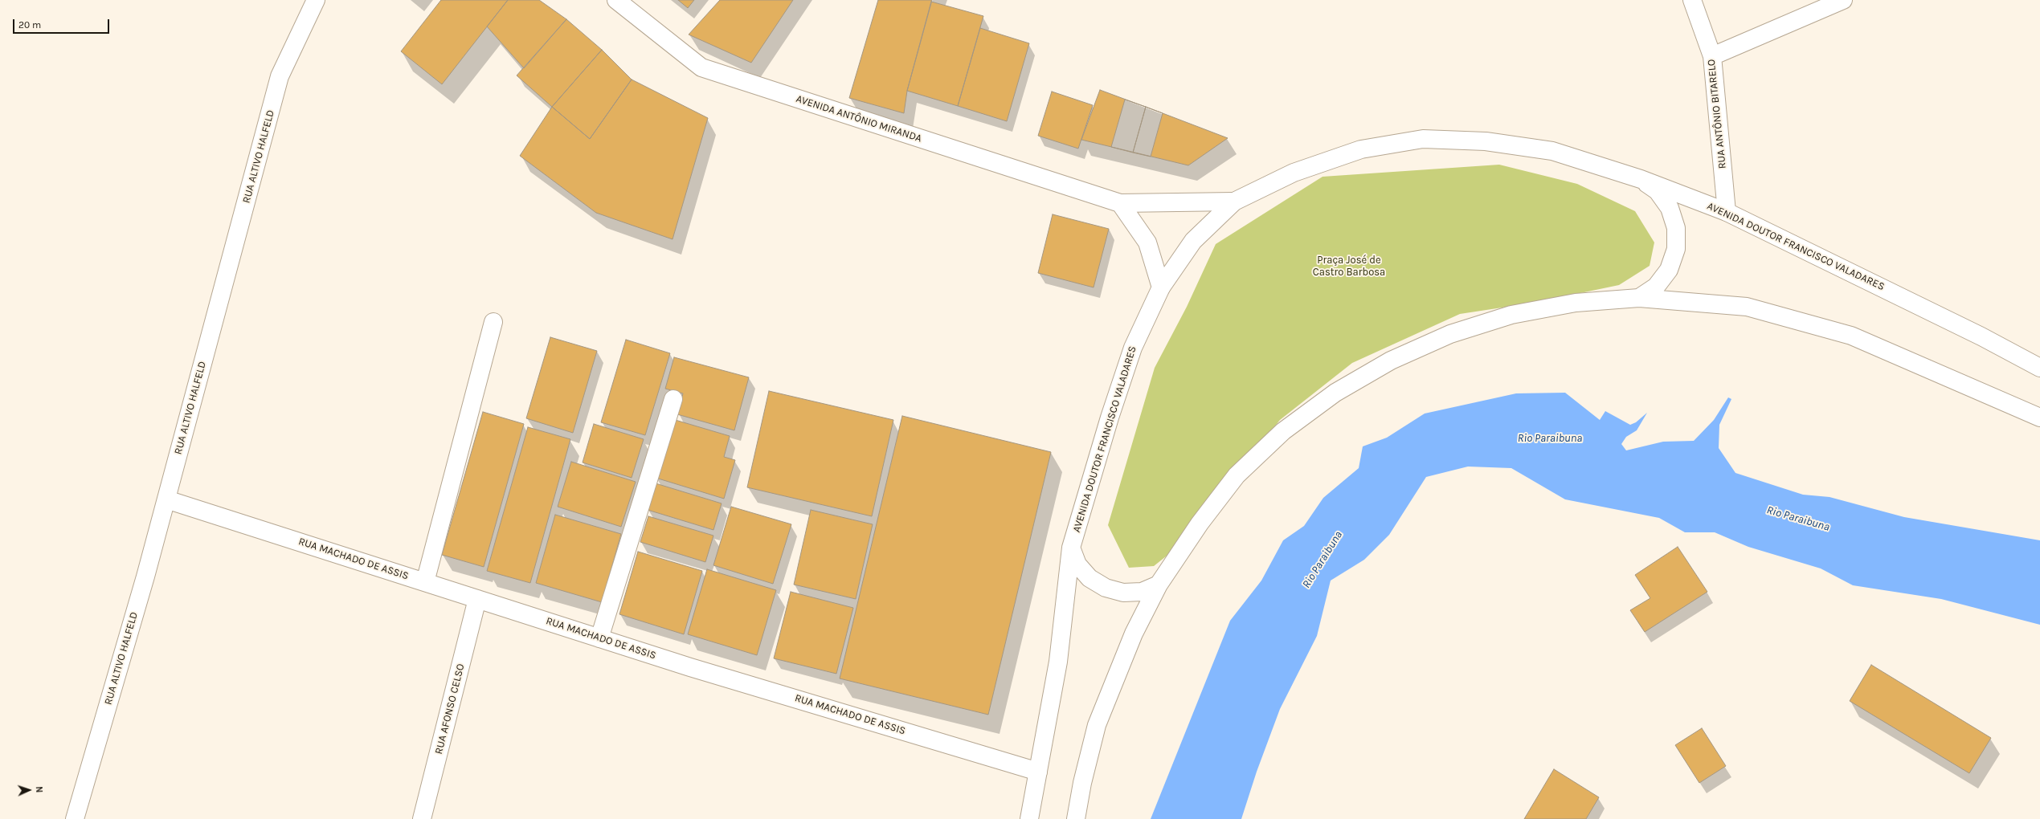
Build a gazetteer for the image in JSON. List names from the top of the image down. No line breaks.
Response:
{"streets":{"main road":["RUA ANTÔNIO BITARELO","AVENIDA ANTÔNIO MIRANDA","RUA ALTIVO HALFELD","AVENIDA DOUTOR FRANCISCO VALADARES","RUA MACHADO DE ASSIS","RUA AFONSO CELSO"]},"crossings":[["RUA ANTÔNIO BITARELO","AVENIDA DOUTOR FRANCISCO VALADARES"],["AVENIDA ANTÔNIO MIRANDA","AVENIDA DOUTOR FRANCISCO VALADARES"],["RUA ALTIVO HALFELD","RUA MACHADO DE ASSIS"],["AVENIDA DOUTOR FRANCISCO VALADARES","RUA MACHADO DE ASSIS"],["RUA MACHADO DE ASSIS","RUA AFONSO CELSO"]],"water":["Rio Paraibuna"],"parks":["Praça José de Castro Barbosa"],"scale_bar":"20 m","north":"right"}
